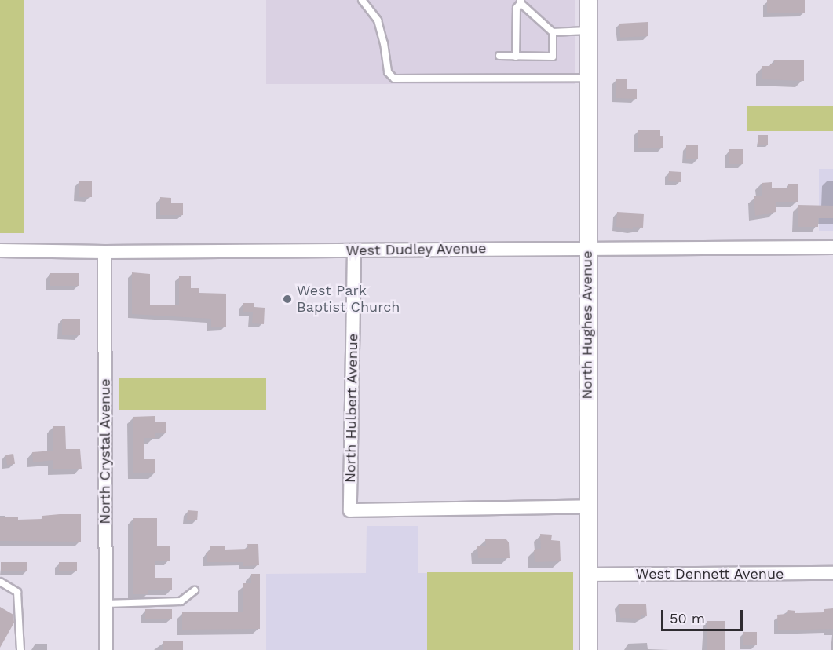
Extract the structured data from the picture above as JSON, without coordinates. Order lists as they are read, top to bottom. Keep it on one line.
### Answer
{"streets":{"street":["West Dudley Avenue","North Hughes Avenue","North Hulbert Avenue","North Crystal Avenue","West Dennett Avenue"]},"crossings":[["West Dudley Avenue","North Hughes Avenue"],["West Dudley Avenue","North Hulbert Avenue"],["West Dudley Avenue","North Crystal Avenue"],["North Hughes Avenue","North Hulbert Avenue"],["North Hughes Avenue","West Dennett Avenue"]],"places":["West Park Baptist Church"],"scale_bar":"50 m"}
